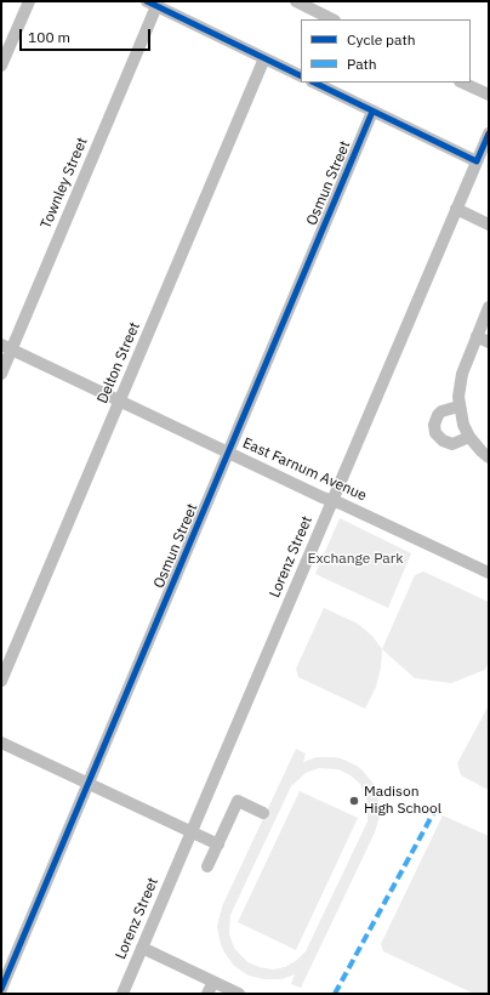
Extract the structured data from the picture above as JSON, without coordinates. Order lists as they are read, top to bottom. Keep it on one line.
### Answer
{"streets":{"street":["Townley Street","Osmun Street","Delton Street","East Farnum Avenue","Lorenz Street"]},"crossings":[["Townley Street","East Farnum Avenue"],["Osmun Street","East Farnum Avenue"],["Delton Street","East Farnum Avenue"],["East Farnum Avenue","Lorenz Street"]],"parks":["Exchange Park"],"places":["Madison High School"],"legend":["Cycle path","Path"],"scale_bar":"100 m"}
